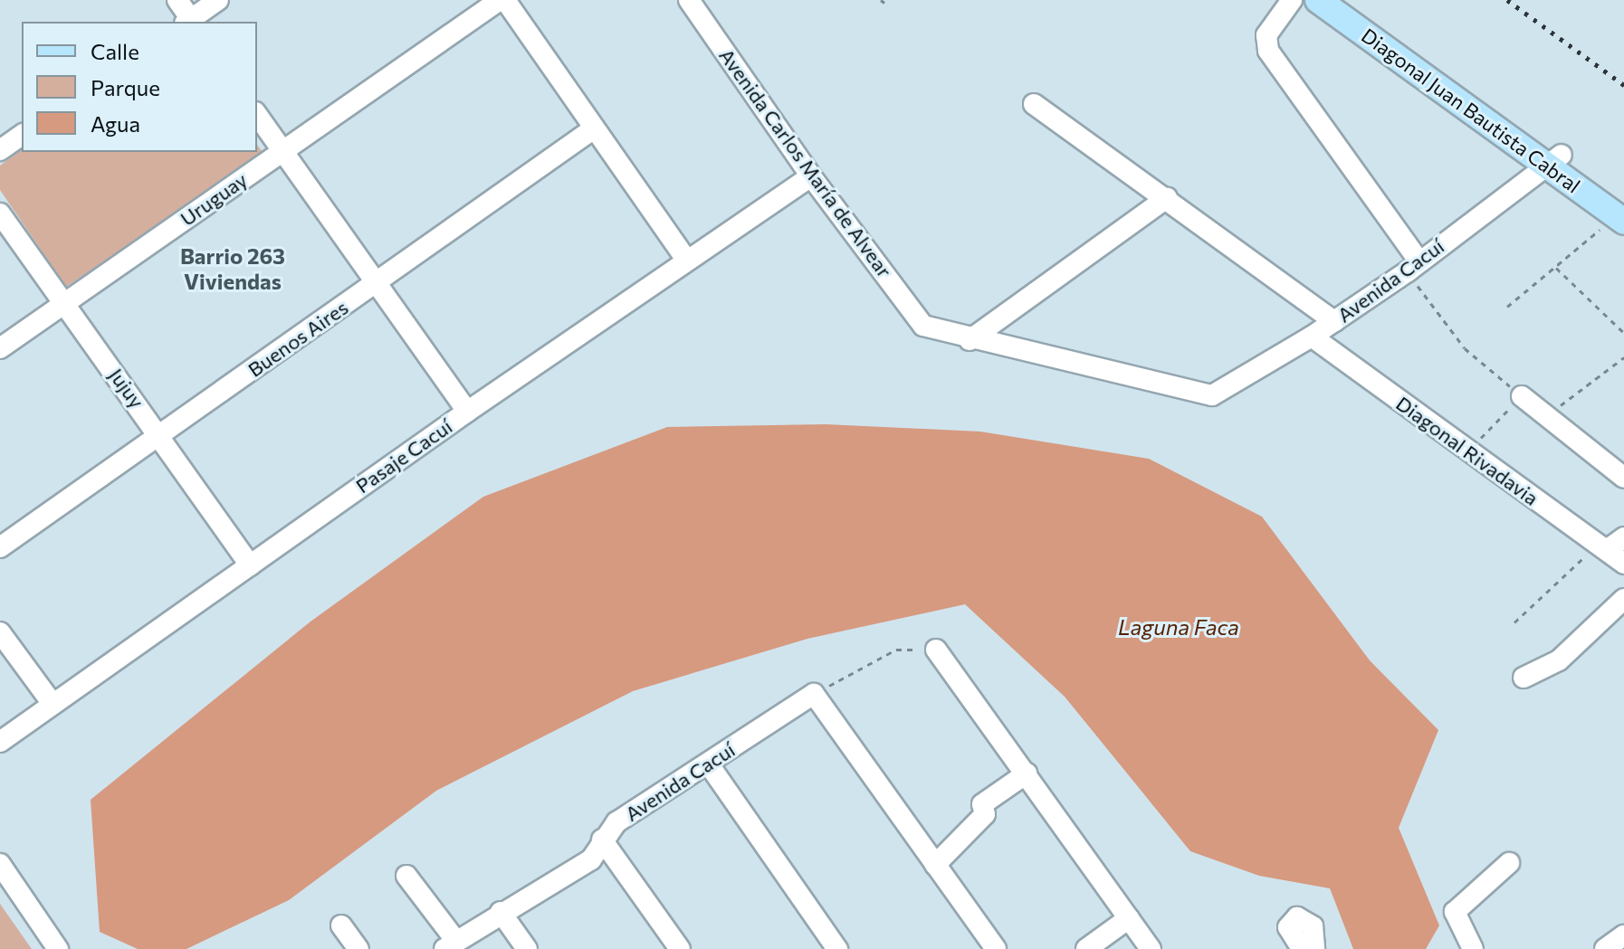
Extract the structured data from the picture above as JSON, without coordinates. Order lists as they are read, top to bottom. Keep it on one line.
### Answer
{"streets":{"main road":["Diagonal Juan Bautista Cabral"],"street":["Avenida Carlos María de Alvear","Uruguay","Avenida Cacuí","Buenos Aires","Jujuy","Diagonal Rivadavia","Pasaje Cacuí"]},"crossings":[["Diagonal Juan Bautista Cabral","Avenida Cacuí"],["Avenida Carlos María de Alvear","Avenida Cacuí"],["Avenida Carlos María de Alvear","Pasaje Cacuí"],["Uruguay","Jujuy"],["Avenida Cacuí","Diagonal Rivadavia"],["Buenos Aires","Jujuy"],["Jujuy","Pasaje Cacuí"]],"districts":["Barrio 263 Viviendas"],"water":["Laguna Faca"],"legend":["Calle","Parque","Agua"]}
